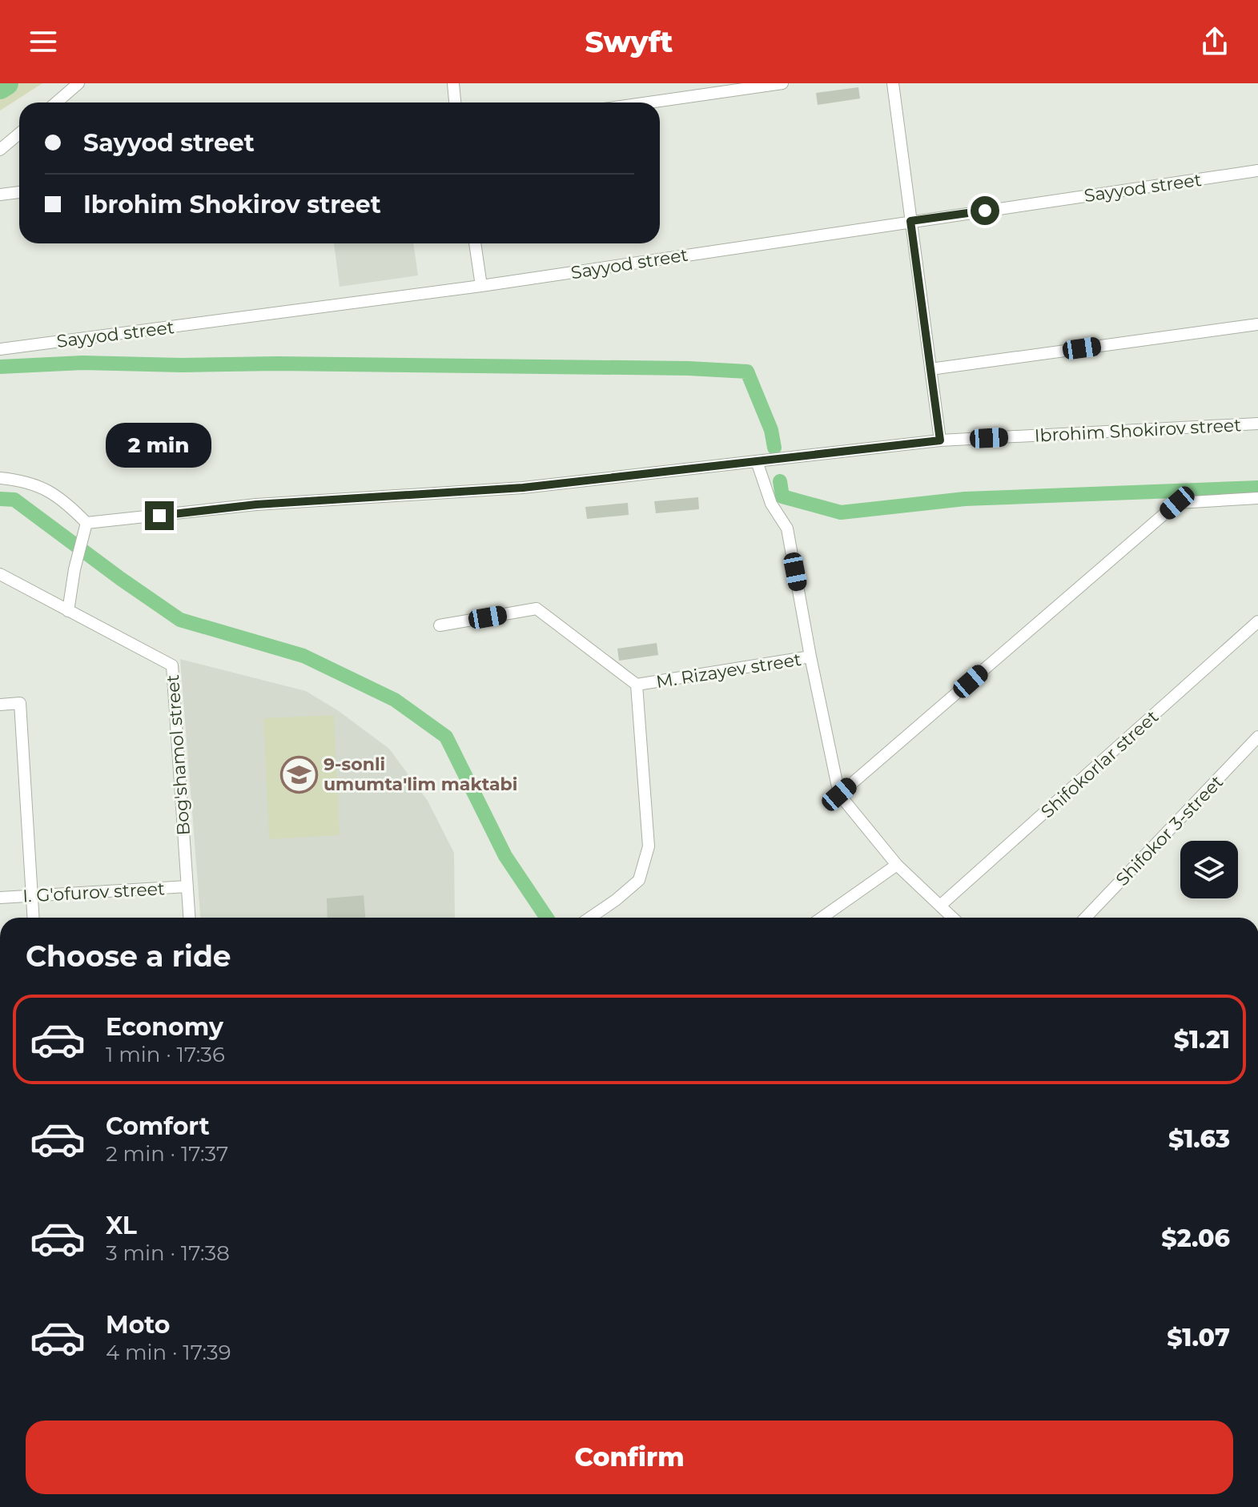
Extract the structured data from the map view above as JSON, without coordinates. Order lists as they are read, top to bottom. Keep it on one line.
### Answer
{"streets":{"street":["Sayyod street","Ibrohim Shokirov street","M. Rizayev street","Bog'shamol street","Shifokorlar street","Shifokor 3-street","I. G'ofurov street"]},"crossings":[["M. Rizayev street","Shifokorlar street"],["Bog'shamol street","I. G'ofurov street"]],"places":{"school or university":["9-sonli umumta'lim maktabi"]},"page":{"header":"Swyft","banner":["Sayyod street","Ibrohim Shokirov street"],"bubble":"2 min","heading":"Choose a ride","list":[{"name":"Economy","note":"1 min · 17:36","value":"$1.21"},{"name":"Comfort","note":"2 min · 17:37","value":"$1.63"},{"name":"XL","note":"3 min · 17:38","value":"$2.06"},{"name":"Moto","note":"4 min · 17:39","value":"$1.07"}],"buttons":"Confirm"}}
